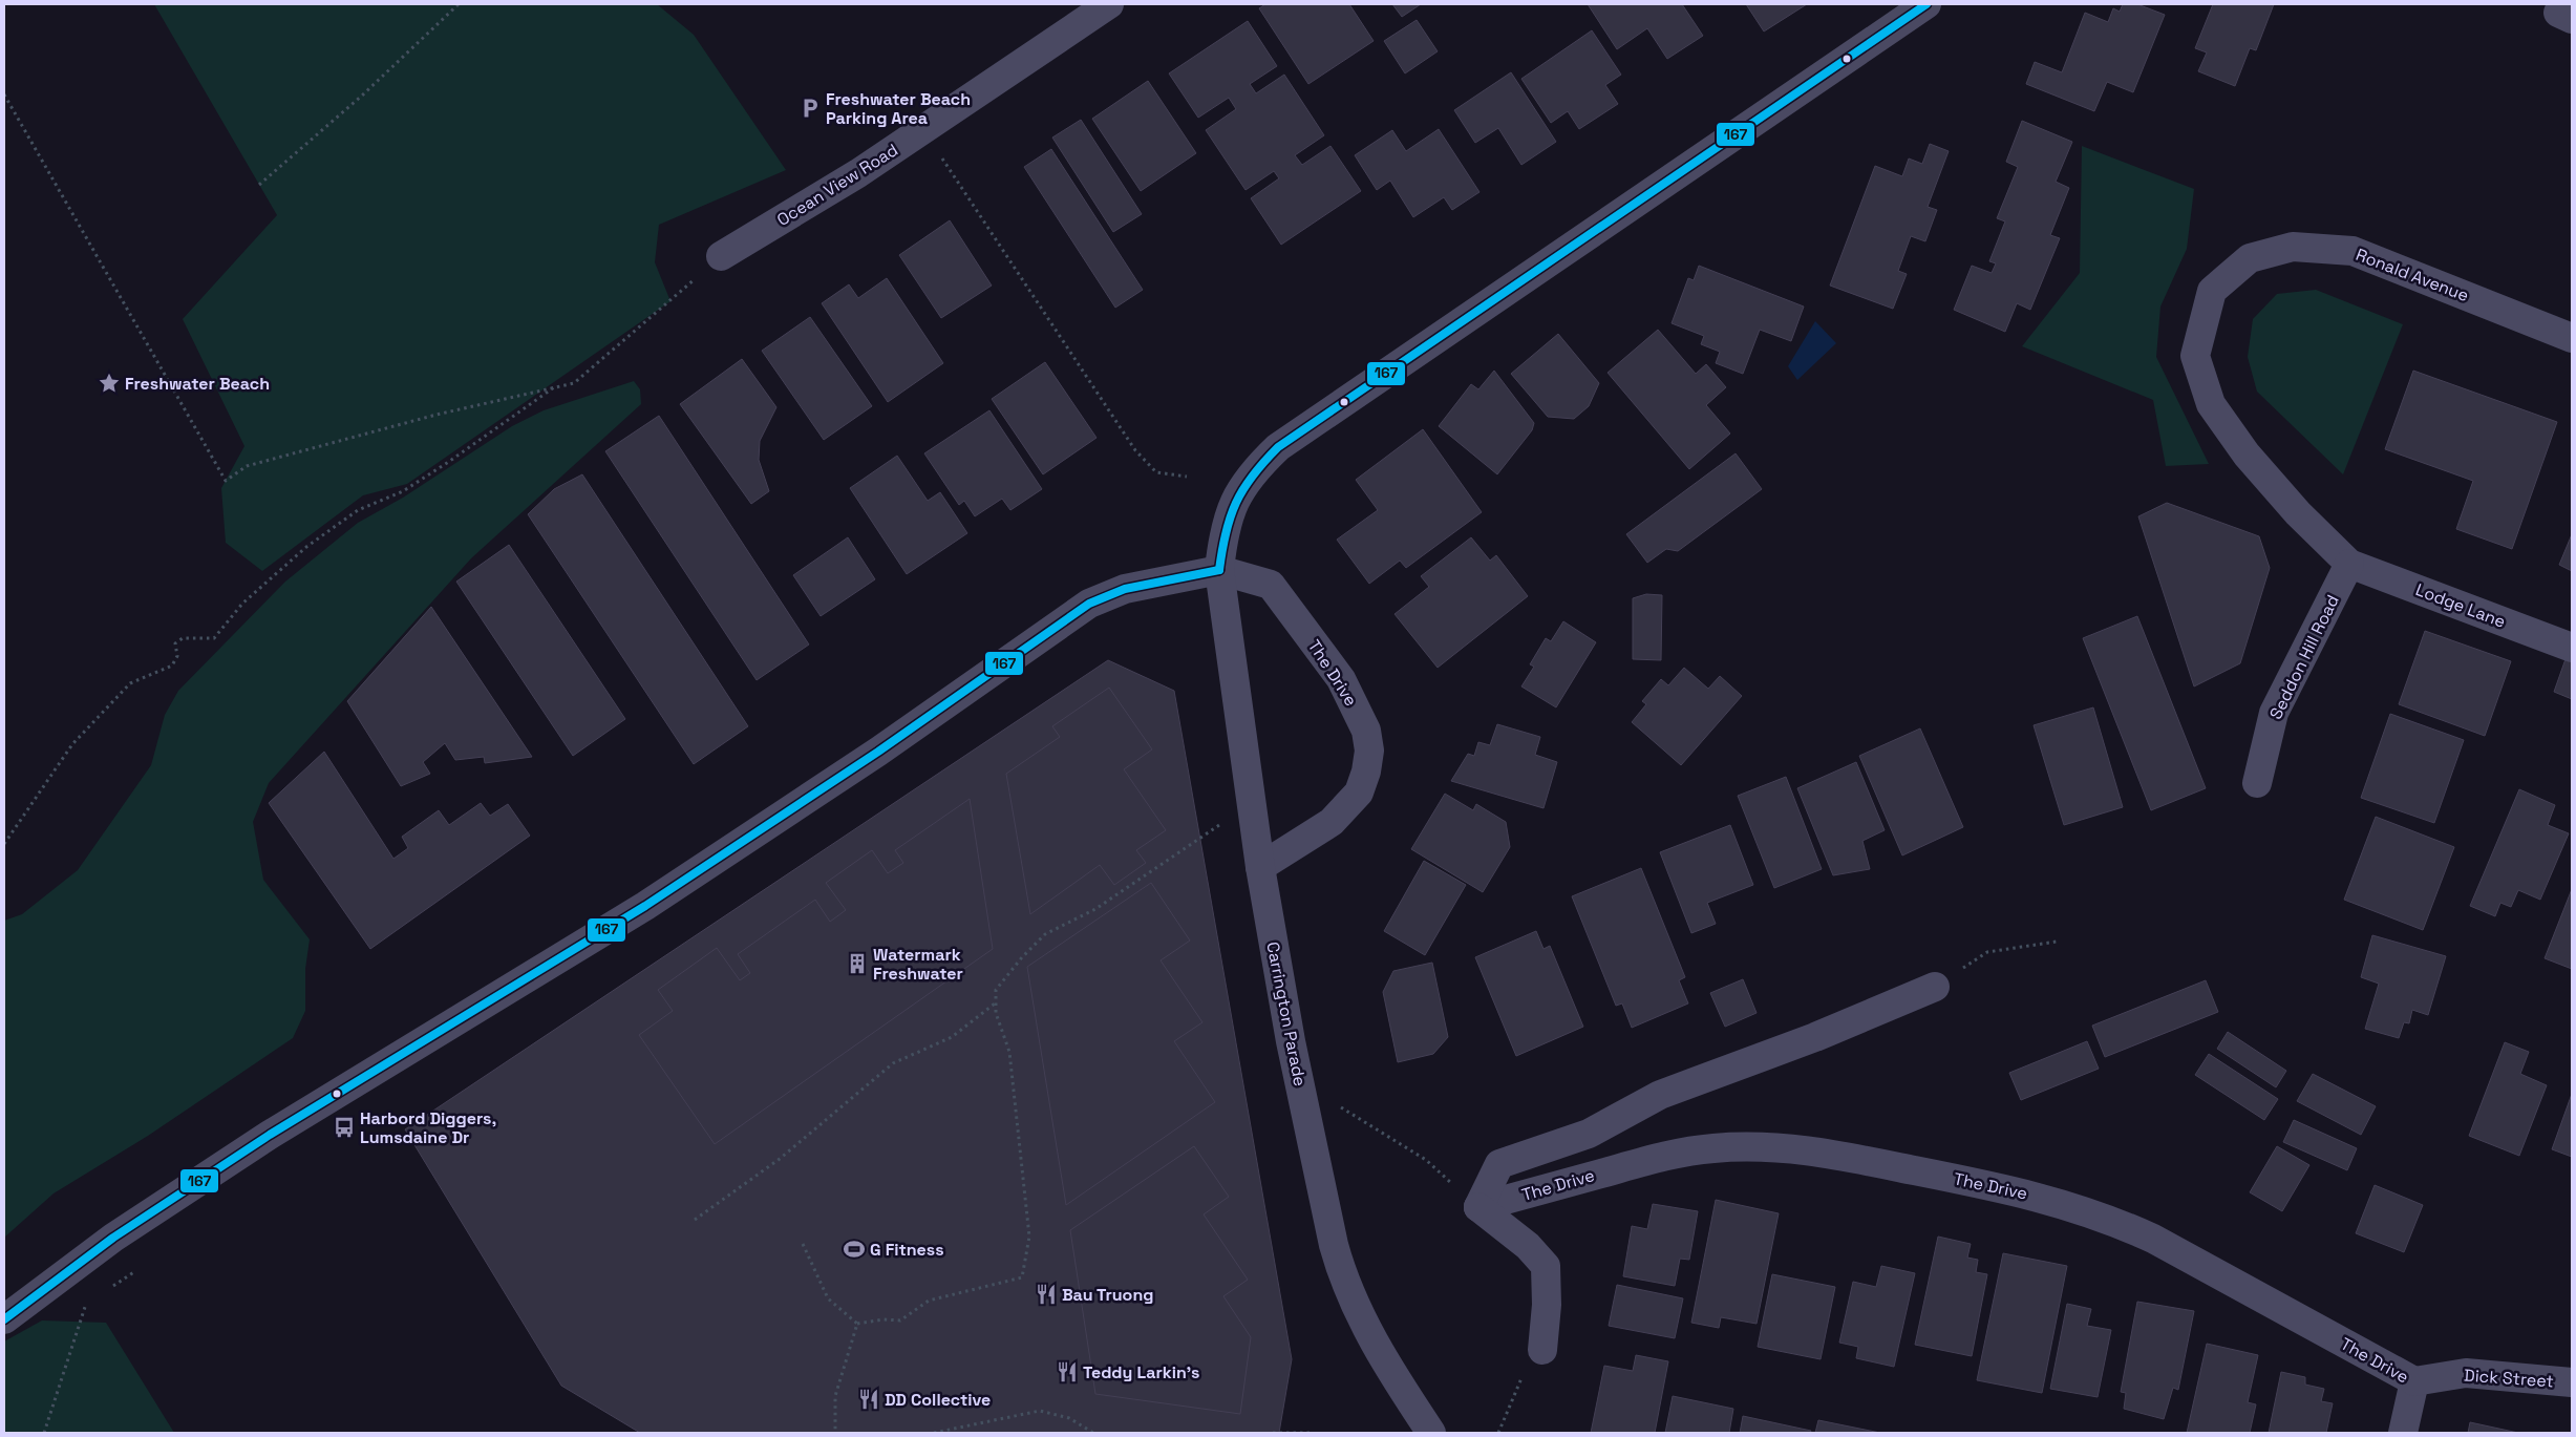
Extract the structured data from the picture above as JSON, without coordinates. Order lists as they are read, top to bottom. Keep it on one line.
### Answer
{"streets":{"street":["Ocean View Road","Ronald Avenue","Lodge Lane","Seddon Hill Road","The Drive","Carrington Parade","Dick Street"]},"crossings":[["Ronald Avenue","Lodge Lane"],["Ronald Avenue","Seddon Hill Road"],["Lodge Lane","Seddon Hill Road"],["The Drive","Carrington Parade"],["The Drive","Dick Street"]],"places":{"parking":["Freshwater Beach Parking Area"],"place":["Freshwater Beach"],"building":["Watermark Freshwater"],"bus stop":["Harbord Diggers, Lumsdaine Dr"],"sports":["G Fitness"],"restaurant":["Bau Truong","Teddy Larkin's","DD Collective"]},"lines":["transit line 167"]}
